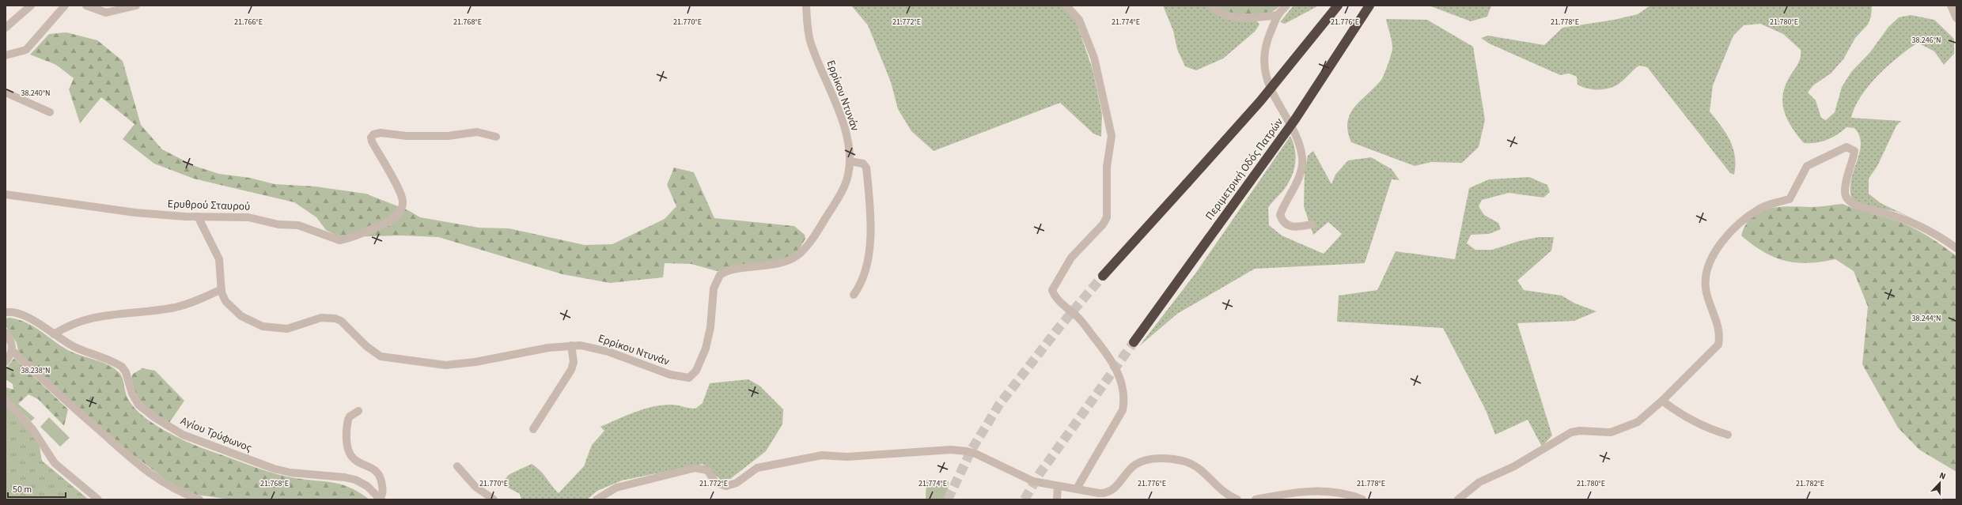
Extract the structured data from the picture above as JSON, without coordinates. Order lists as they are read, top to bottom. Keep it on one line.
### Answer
{"streets":{"highway":["Περιμετρική Οδός Πατρών"],"street":["Ερρίκου Ντυνάν","Ερυθρού Σταυρού","Αγίου Τρύφωνος"]},"crossings":[["Ερρίκου Ντυνάν","Ερυθρού Σταυρού"]],"scale_bar":"50 m","north":"top","coordinates":["21.766°E","21.768°E","21.770°E","21.772°E","21.774°E","21.776°E","21.778°E","21.780°E","38.246°N","38.240°N","38.244°N","38.238°N","21.782°E"]}
